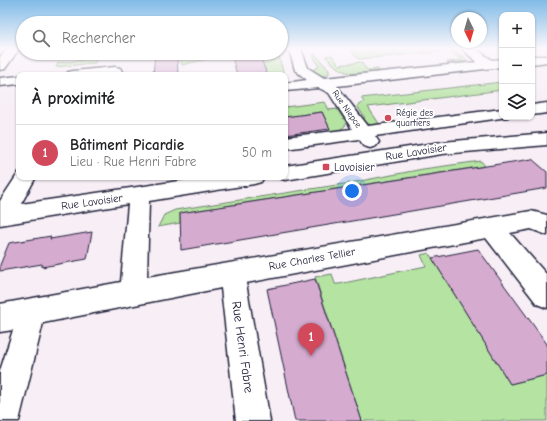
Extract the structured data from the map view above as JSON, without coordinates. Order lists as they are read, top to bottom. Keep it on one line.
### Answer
{"streets":{"street":["Rue Niepce","Rue Lavoisier","Rue Charles Tellier","Rue Henri Fabre"]},"crossings":[["Rue Niepce","Rue Lavoisier"],["Rue Charles Tellier","Rue Henri Fabre"]],"places":{"other":["Régie des quartiers"],"transit":["Lavoisier"]},"north":"bottom","page":{"map_buttons":["+","−"],"search":"Rechercher","heading":"À proximité","list":[{"mark":"1","name":"Bâtiment Picardie","note":"Lieu · Rue Henri Fabre","value":"50 m"}],"pins":"1"}}
